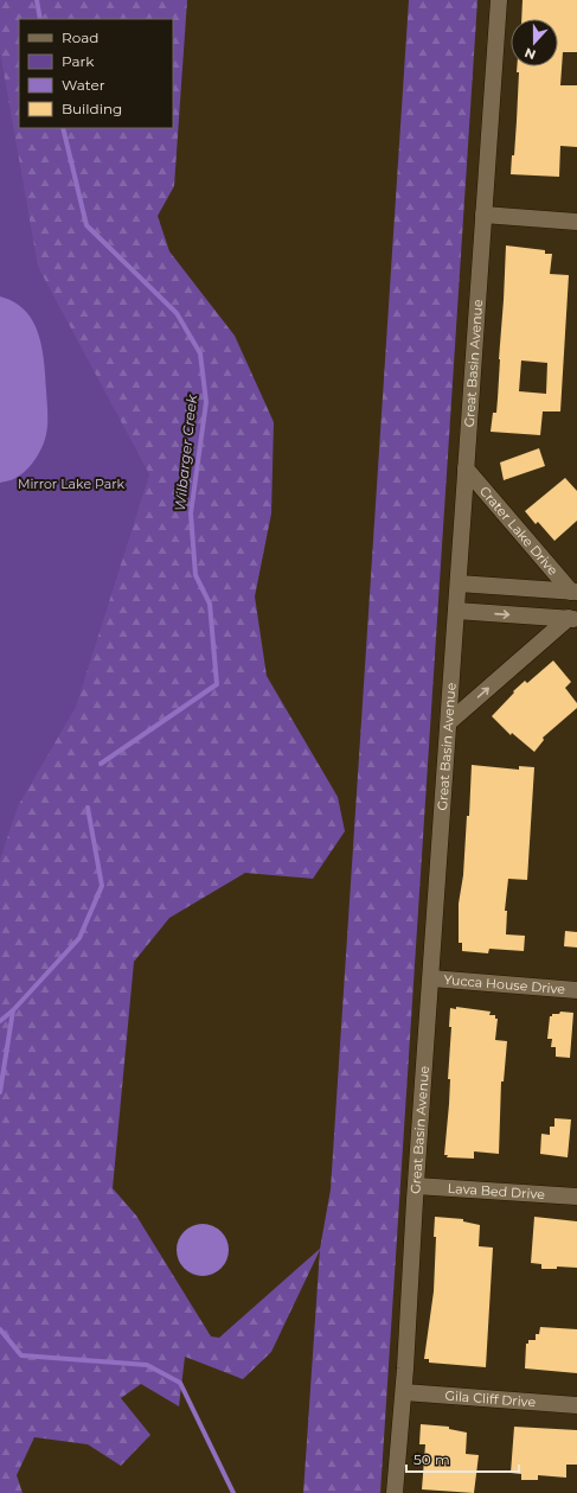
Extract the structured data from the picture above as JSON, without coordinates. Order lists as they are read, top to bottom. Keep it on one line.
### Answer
{"streets":{"street":["Great Basin Avenue","Crater Lake Drive","Yucca House Drive","Lava Bed Drive","Gila Cliff Drive"]},"crossings":[["Great Basin Avenue","Crater Lake Drive"],["Great Basin Avenue","Yucca House Drive"],["Great Basin Avenue","Lava Bed Drive"],["Great Basin Avenue","Gila Cliff Drive"]],"water":["Wilbarger Creek"],"parks":["Mirror Lake Park"],"legend":["Road","Park","Water","Building"],"scale_bar":"50 m","north":"bottom"}
